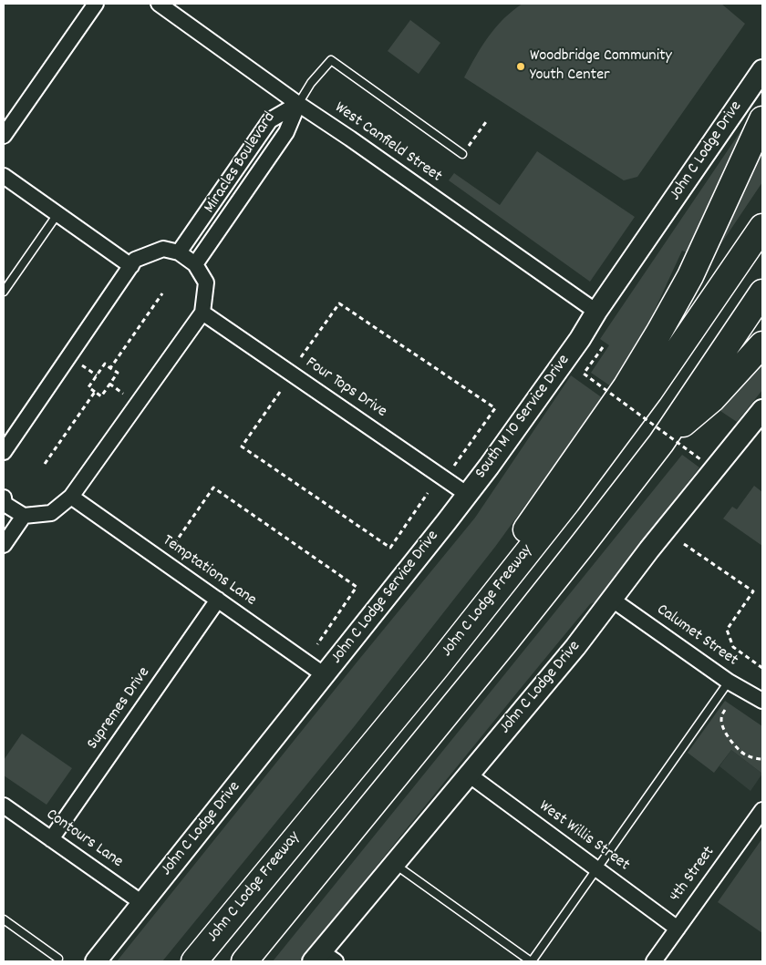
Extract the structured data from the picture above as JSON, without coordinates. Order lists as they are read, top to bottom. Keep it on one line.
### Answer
{"streets":{"highway":["John C Lodge Freeway"],"main road":["John C Lodge Drive","South M 10 Service Drive","John C Lodge Service Drive"],"street":["West Canfield Street","Miracles Boulevard","Four Tops Drive","Temptations Lane","Calumet Street","Supremes Drive","West Willis Street","Contours Lane","4th Street"]},"crossings":[["West Canfield Street","John C Lodge Drive"],["West Canfield Street","Miracles Boulevard"],["West Canfield Street","South M 10 Service Drive"],["John C Lodge Drive","South M 10 Service Drive"],["John C Lodge Drive","Temptations Lane"],["John C Lodge Drive","John C Lodge Service Drive"],["John C Lodge Drive","Calumet Street"],["John C Lodge Drive","West Willis Street"],["John C Lodge Drive","Contours Lane"],["Four Tops Drive","South M 10 Service Drive"],["South M 10 Service Drive","John C Lodge Service Drive"],["Temptations Lane","John C Lodge Service Drive"],["Temptations Lane","Supremes Drive"],["Supremes Drive","Contours Lane"],["West Willis Street","4th Street"]],"places":["Woodbridge Community Youth Center"]}
